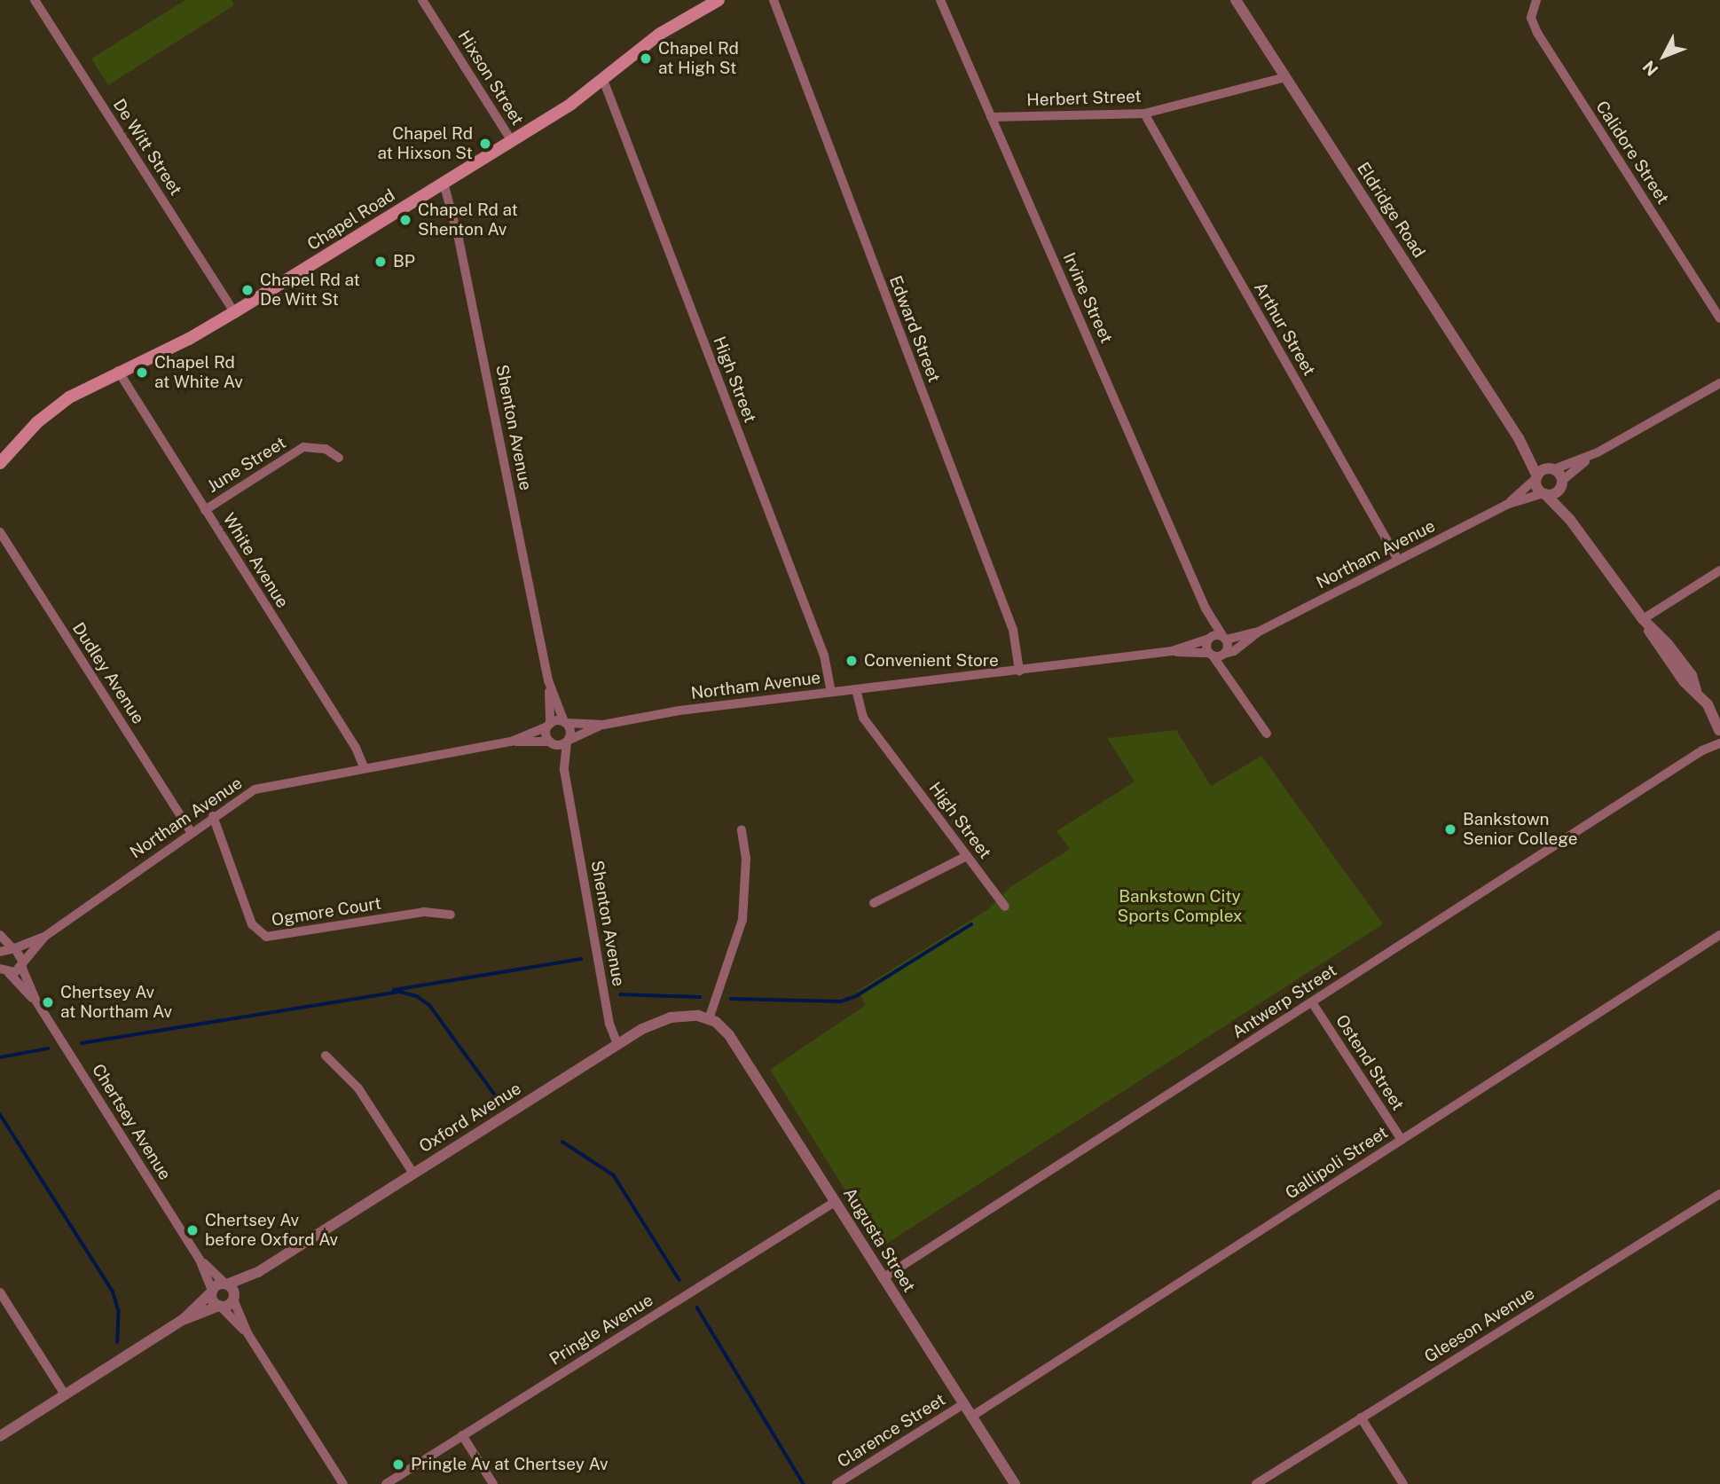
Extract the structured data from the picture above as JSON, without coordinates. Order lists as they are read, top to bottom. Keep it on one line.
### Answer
{"streets":{"main road":["Chapel Road"],"street":["Hixson Street","Herbert Street","De Witt Street","Calidore Street","Eldridge Road","Irvine Street","Edward Street","Arthur Street","High Street","Shenton Avenue","June Street","Northam Avenue","White Avenue","Dudley Avenue","Ogmore Court","Antwerp Street","Ostend Street","Oxford Avenue","Chertsey Avenue","Gallipoli Street","Augusta Street","Gleeson Avenue","Pringle Avenue","Clarence Street"]},"crossings":[["Hixson Street","Chapel Road"],["Herbert Street","Eldridge Road"],["Herbert Street","Irvine Street"],["Herbert Street","Arthur Street"],["De Witt Street","Chapel Road"],["Eldridge Road","Northam Avenue"],["Chapel Road","High Street"],["Chapel Road","Shenton Avenue"],["Chapel Road","White Avenue"],["Irvine Street","Northam Avenue"],["Edward Street","Northam Avenue"],["Arthur Street","Northam Avenue"],["High Street","Northam Avenue"],["Shenton Avenue","Northam Avenue"],["Shenton Avenue","Oxford Avenue"],["June Street","White Avenue"],["Northam Avenue","White Avenue"],["Northam Avenue","Dudley Avenue"],["Northam Avenue","Ogmore Court"],["Northam Avenue","Chertsey Avenue"],["Antwerp Street","Ostend Street"],["Antwerp Street","Augusta Street"],["Ostend Street","Gallipoli Street"],["Oxford Avenue","Chertsey Avenue"],["Oxford Avenue","Augusta Street"],["Gallipoli Street","Augusta Street"],["Augusta Street","Pringle Avenue"],["Augusta Street","Clarence Street"]],"parks":["Bankstown City Sports Complex"],"places":["Chapel Rd at High St","Chapel Rd at Hixson St","Chapel Rd at Shenton Av","BP","Chapel Rd at De Witt St","Chapel Rd at White Av","Convenient Store","Bankstown Senior College","Chertsey Av at Northam Av","Chertsey Av before Oxford Av","Pringle Av at Chertsey Av"],"north":"bottom left"}
